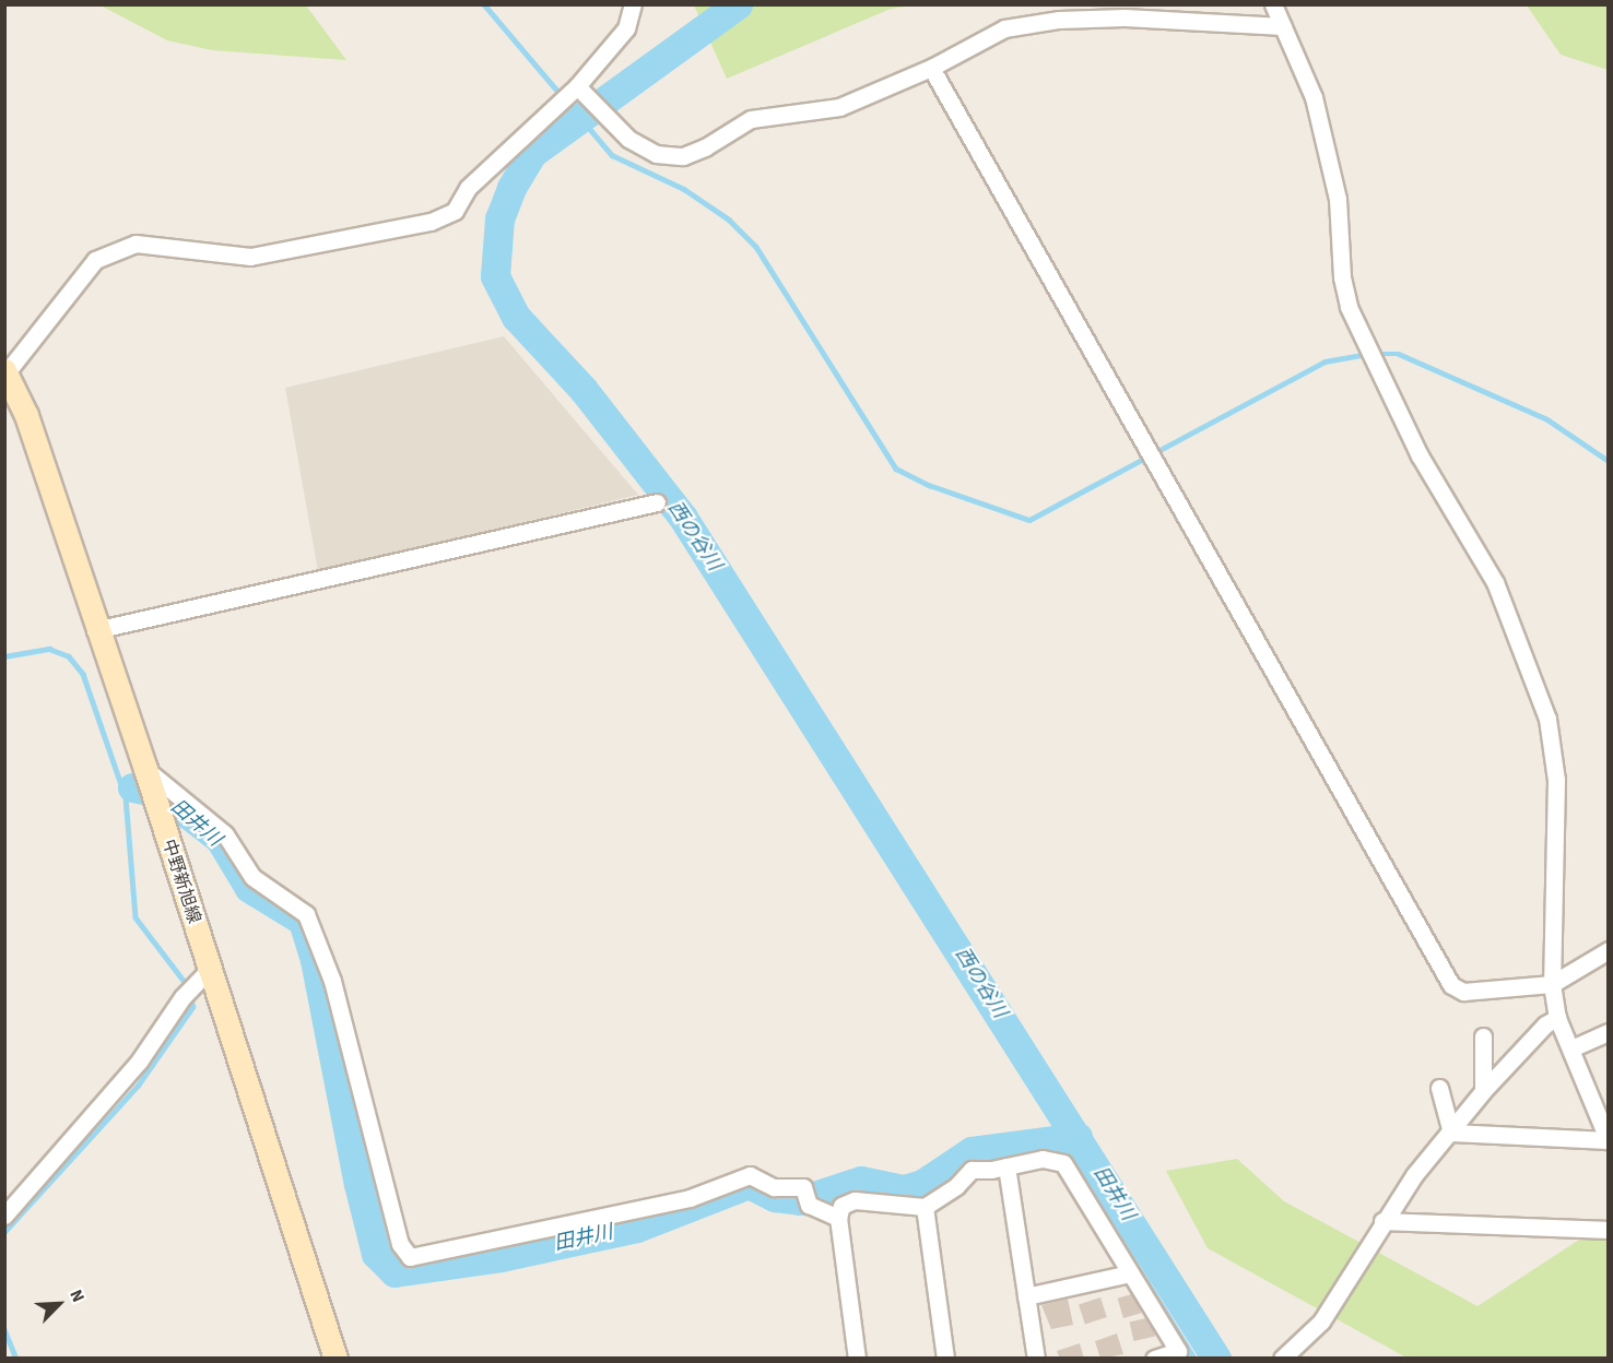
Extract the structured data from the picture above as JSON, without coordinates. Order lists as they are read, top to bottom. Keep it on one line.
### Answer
{"streets":{"main road":["中野新旭線"]},"water":["西の谷川","田井川"],"north":"top right"}
